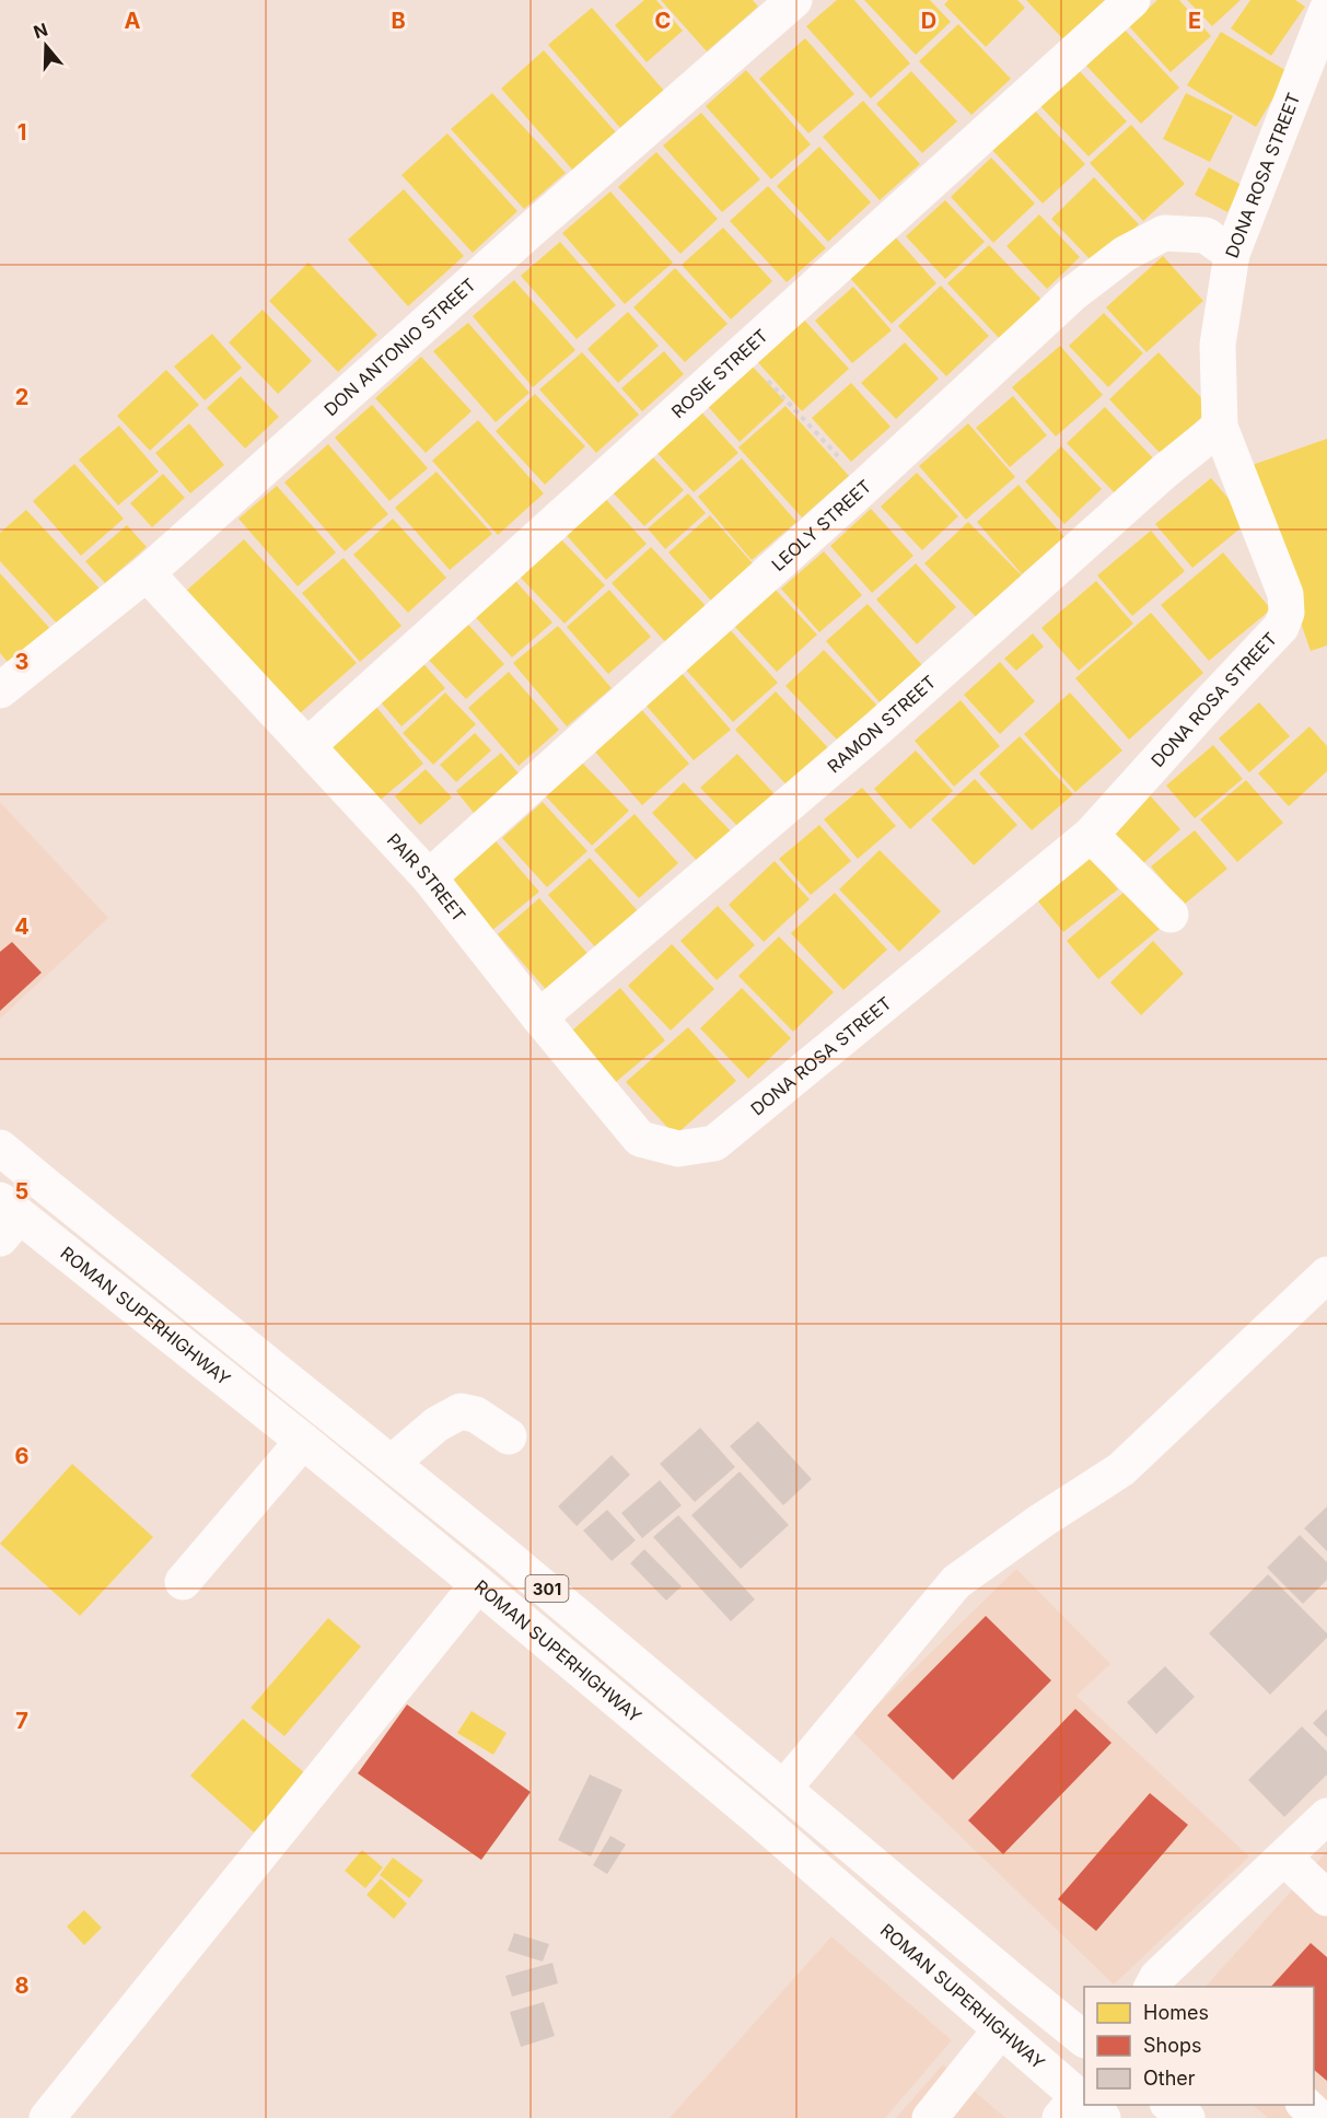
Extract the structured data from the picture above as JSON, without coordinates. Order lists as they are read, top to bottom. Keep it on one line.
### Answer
{"streets":{"street":["DONA ROSA STREET","DON ANTONIO STREET","ROSIE STREET","LEOLY STREET","RAMON STREET","PAIR STREET","ROMAN SUPERHIGHWAY","301"]},"crossings":[["DONA ROSA STREET","LEOLY STREET"],["DONA ROSA STREET","RAMON STREET"],["DONA ROSA STREET","PAIR STREET"],["DON ANTONIO STREET","PAIR STREET"],["ROSIE STREET","PAIR STREET"],["LEOLY STREET","PAIR STREET"],["RAMON STREET","PAIR STREET"]],"legend":["Homes","Shops","Other"],"north":"top","grid":{"columns":["A","B","C","D","E"],"rows":["1","2","3","4","5","6","7","8"]}}
